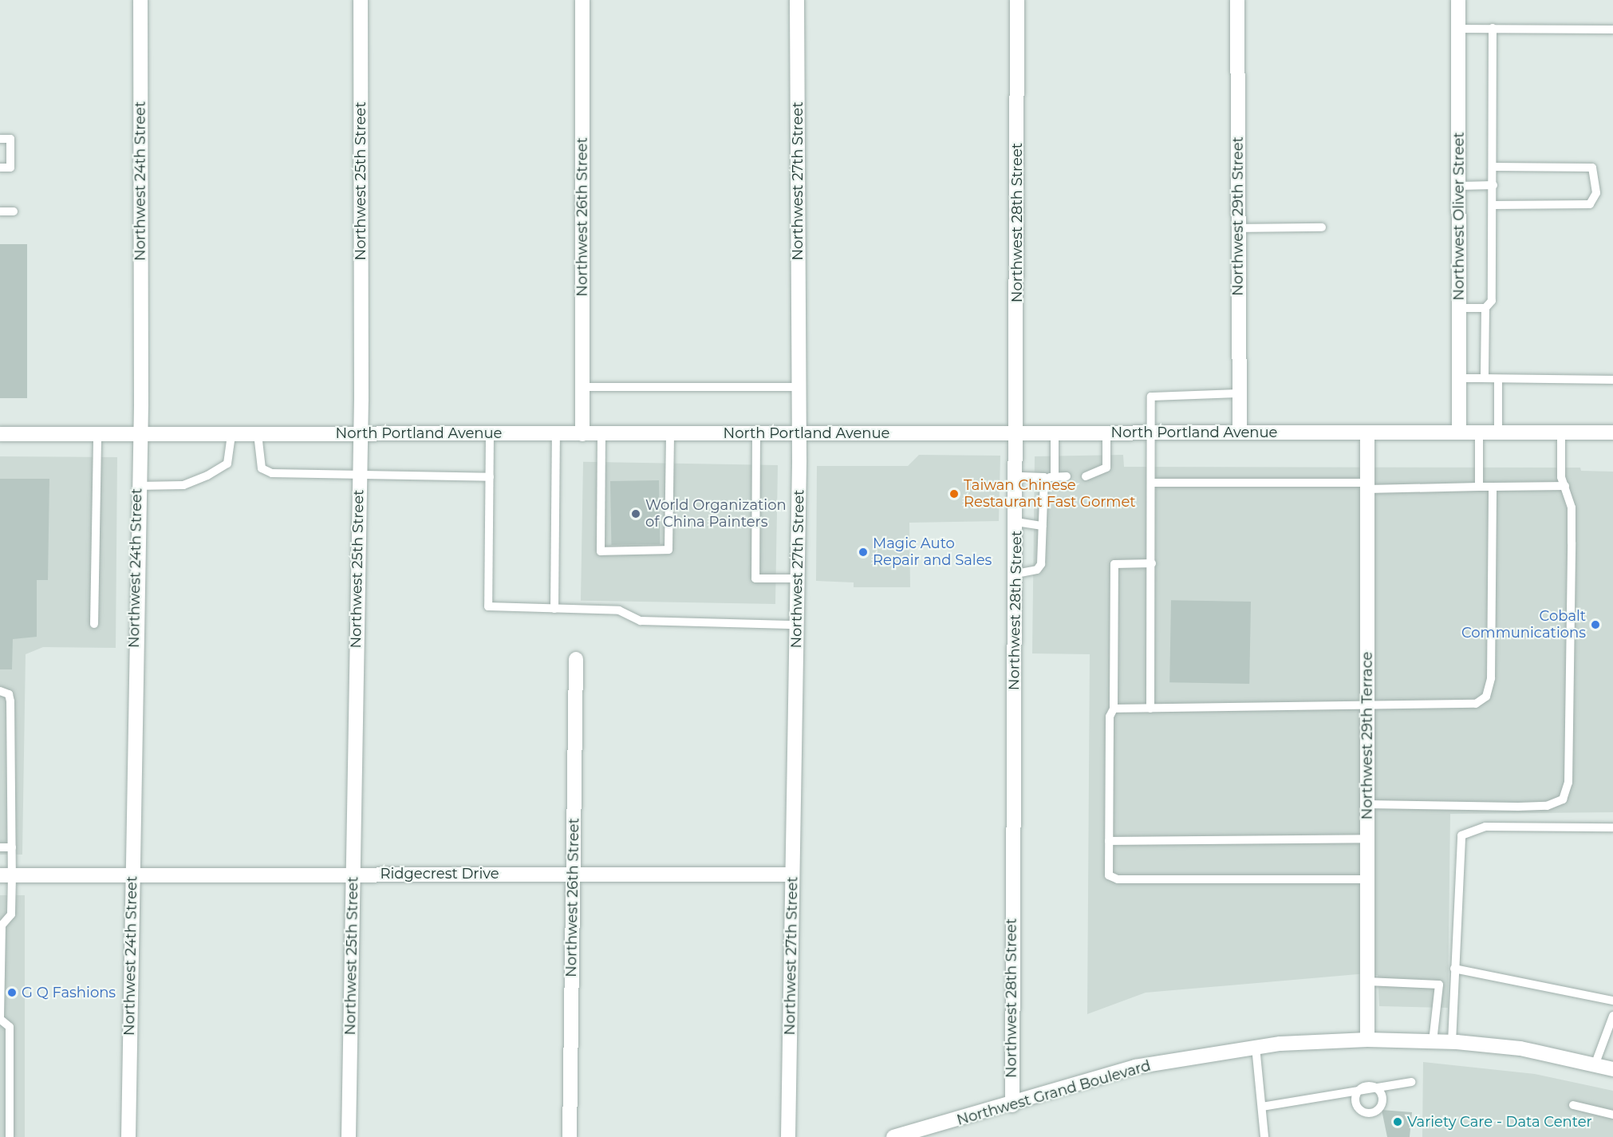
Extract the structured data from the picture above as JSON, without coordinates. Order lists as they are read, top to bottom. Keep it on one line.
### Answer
{"streets":{"street":["Northwest 24th Street","Northwest 25th Street","Northwest 27th Street","Northwest 29th Street","Northwest Oliver Street","Northwest 26th Street","Northwest 28th Street","North Portland Avenue","Northwest 29th Terrace","Ridgecrest Drive","Northwest Grand Boulevard"]},"crossings":[["Northwest 24th Street","North Portland Avenue"],["Northwest 24th Street","Ridgecrest Drive"],["Northwest 25th Street","North Portland Avenue"],["Northwest 25th Street","Ridgecrest Drive"],["Northwest 27th Street","North Portland Avenue"],["Northwest 27th Street","Ridgecrest Drive"],["Northwest 29th Street","North Portland Avenue"],["Northwest Oliver Street","North Portland Avenue"],["Northwest 26th Street","North Portland Avenue"],["Northwest 26th Street","Ridgecrest Drive"],["Northwest 28th Street","North Portland Avenue"],["Northwest 28th Street","Northwest Grand Boulevard"],["North Portland Avenue","Northwest 29th Terrace"],["Northwest 29th Terrace","Northwest Grand Boulevard"]],"places":["Taiwan Chinese Restaurant Fast Gormet","World Organization of China Painters","Magic Auto Repair and Sales","Cobalt Communications","G Q Fashions","Variety Care - Data Center"]}
